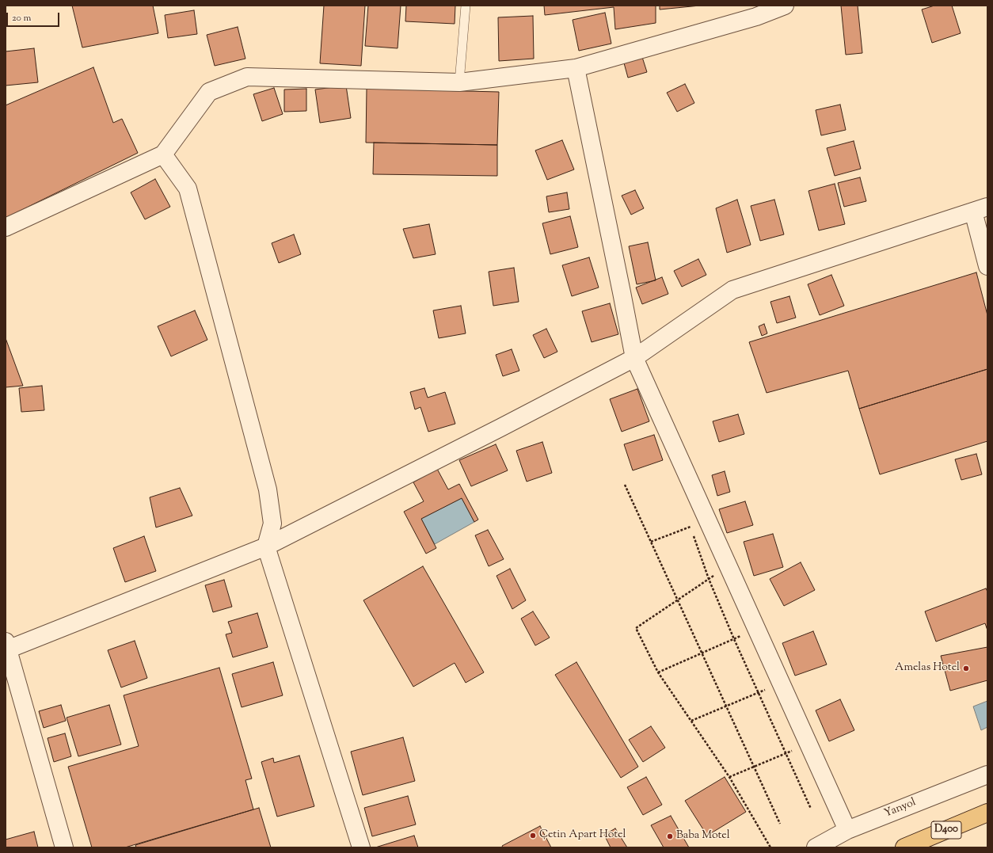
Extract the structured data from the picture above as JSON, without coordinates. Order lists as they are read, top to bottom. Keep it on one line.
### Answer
{"streets":{"highway":["D400"],"street":["Yanyol"]},"places":["Amelas Hotel","Çetin Apart Hotel","Baba Motel"],"scale_bar":"20 m"}
